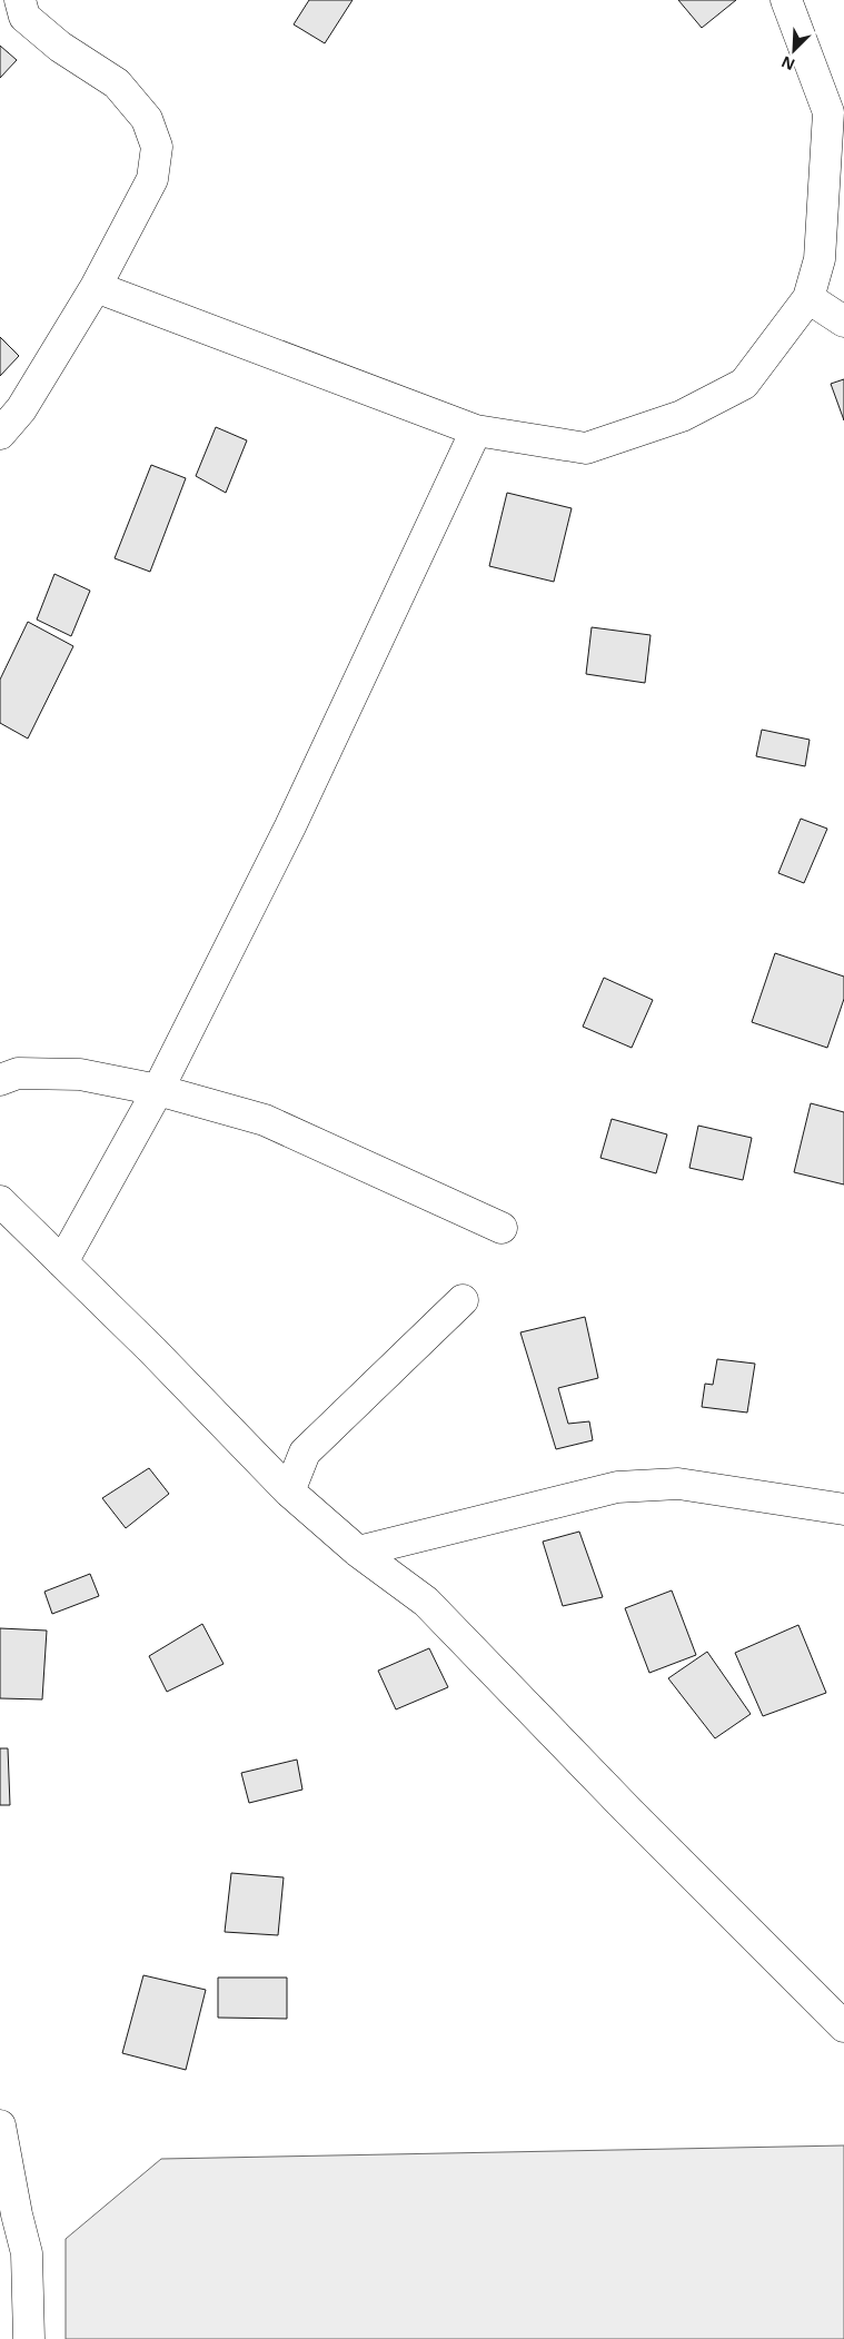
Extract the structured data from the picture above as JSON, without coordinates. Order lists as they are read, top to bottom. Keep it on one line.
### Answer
{"north":"bottom left"}
